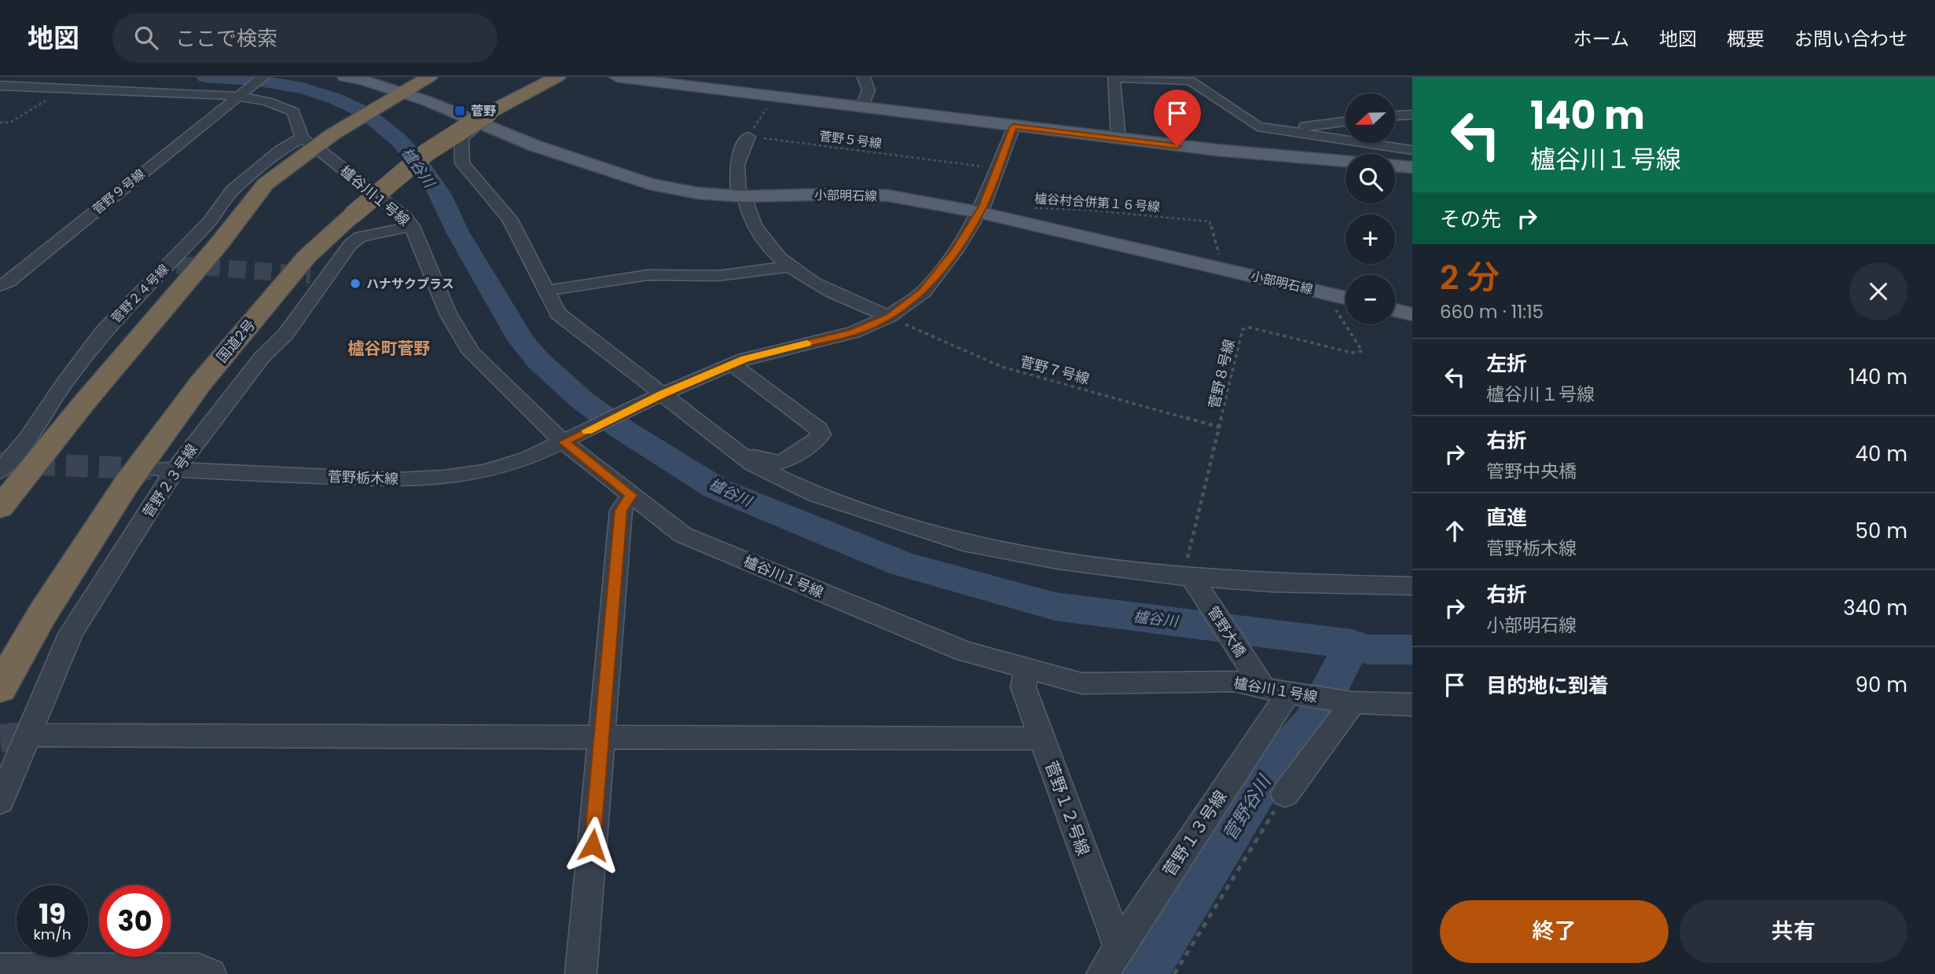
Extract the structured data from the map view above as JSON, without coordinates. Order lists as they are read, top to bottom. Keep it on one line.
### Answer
{"streets":{"highway":["国道2号"],"main road":["小部明石線"],"street":["菅野９号線","櫨谷川１号線","菅野２４号線","菅野栃木線","菅野２３号線","管野大橋","菅野１２号線","菅野１３号線"],"path":["菅野５号線","櫨谷村合併第１６号線","菅野７号線","菅野８号線"]},"crossings":[["櫨谷川１号線","菅野２４号線"],["櫨谷川１号線","菅野栃木線"],["櫨谷川１号線","菅野２３号線"],["櫨谷川１号線","管野大橋"],["櫨谷川１号線","菅野１２号線"],["櫨谷川１号線","菅野１３号線"],["小部明石線","櫨谷村合併第１６号線"],["小部明石線","国道2号"],["小部明石線","菅野８号線"],["菅野７号線","菅野８号線"],["菅野８号線","管野大橋"],["菅野栃木線","菅野２３号線"],["管野大橋","菅野１３号線"],["菅野１２号線","菅野１３号線"]],"districts":["櫨谷町菅野"],"water":["櫨谷川","菅野谷川"],"places":{"transit":["菅野"],"other":["ハナサクプラス"]},"north":"left","page":{"header":"地図","search":"ここで検索","nav":["ホーム","地図","概要","お問い合わせ"],"turn":["140 m","櫨谷川１号線"],"map_buttons":["+","−"],"then":"その先","heading":["2 分","660 m · 11:15"],"list":[{"name":"左折","note":"櫨谷川１号線","value":"140 m"},{"name":"右折","note":"管野中央橋","value":"40 m"},{"name":"直進","note":"菅野栃木線","value":"50 m"},{"name":"右折","note":"小部明石線","value":"340 m"},{"name":"目的地に到着","value":"90 m"}],"speed":"19 km/h","limit":"30","buttons":["終了","共有"]}}
